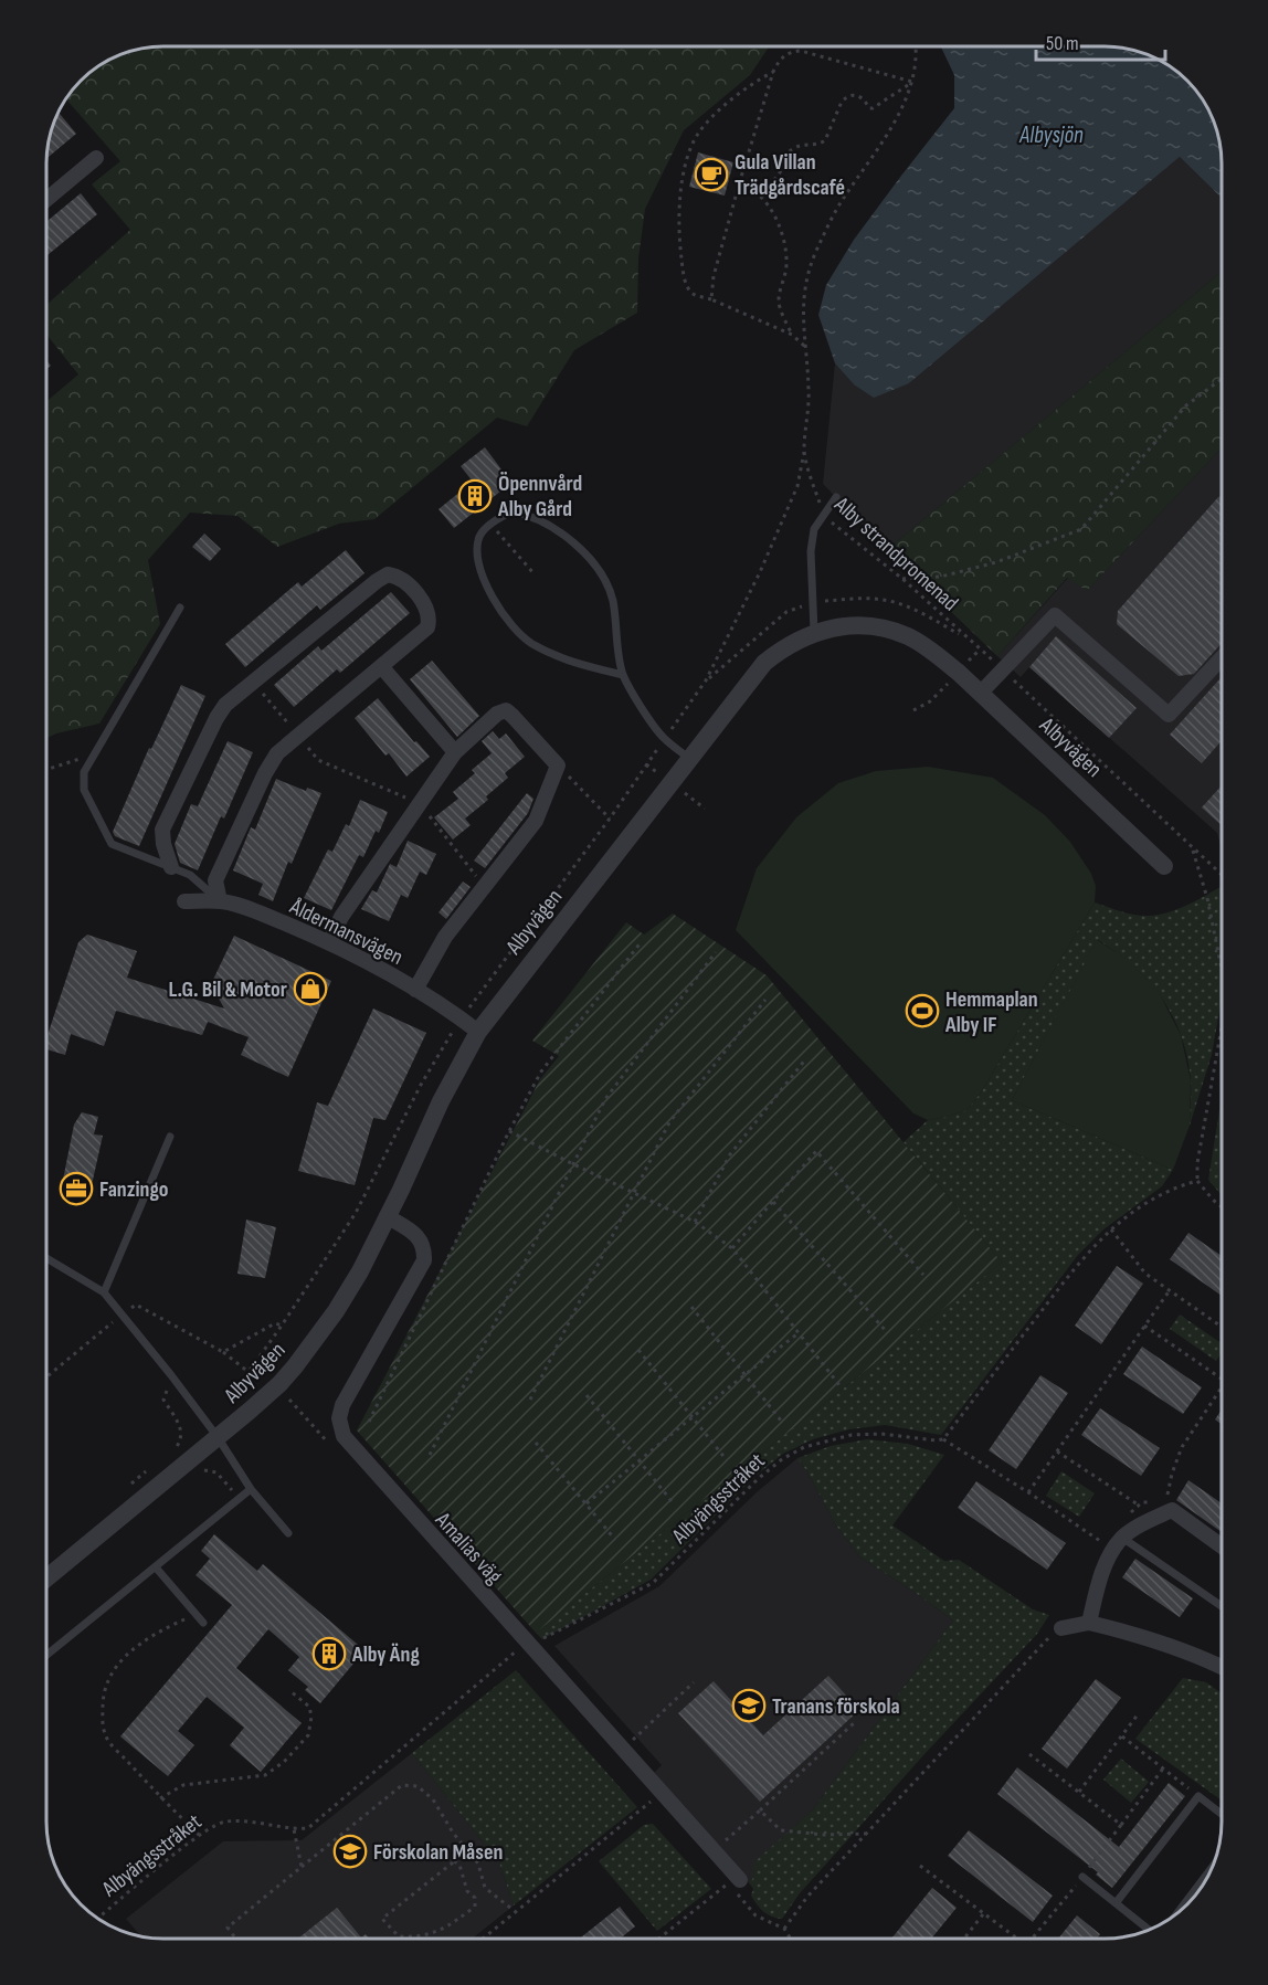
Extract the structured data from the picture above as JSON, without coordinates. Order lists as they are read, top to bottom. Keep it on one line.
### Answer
{"streets":{"street":["Albyvägen","Åldermansvägen","Amalias väg"],"path":["Alby strandpromenad","Albyängsstråket"]},"crossings":[["Albyvägen","Åldermansvägen"],["Albyvägen","Amalias väg"],["Albyängsstråket","Amalias väg"]],"water":["Albysjön"],"places":{"cafe":["Gula Villan Trädgårdscafé"],"building":["Öpennvård Alby Gård","Alby Äng"],"shop":["L.G. Bil & Motor"],"sports":["Hemmaplan Alby IF"],"office":["Fanzingo"],"school or university":["Tranans förskola","Förskolan Måsen"]},"scale_bar":"50 m"}
